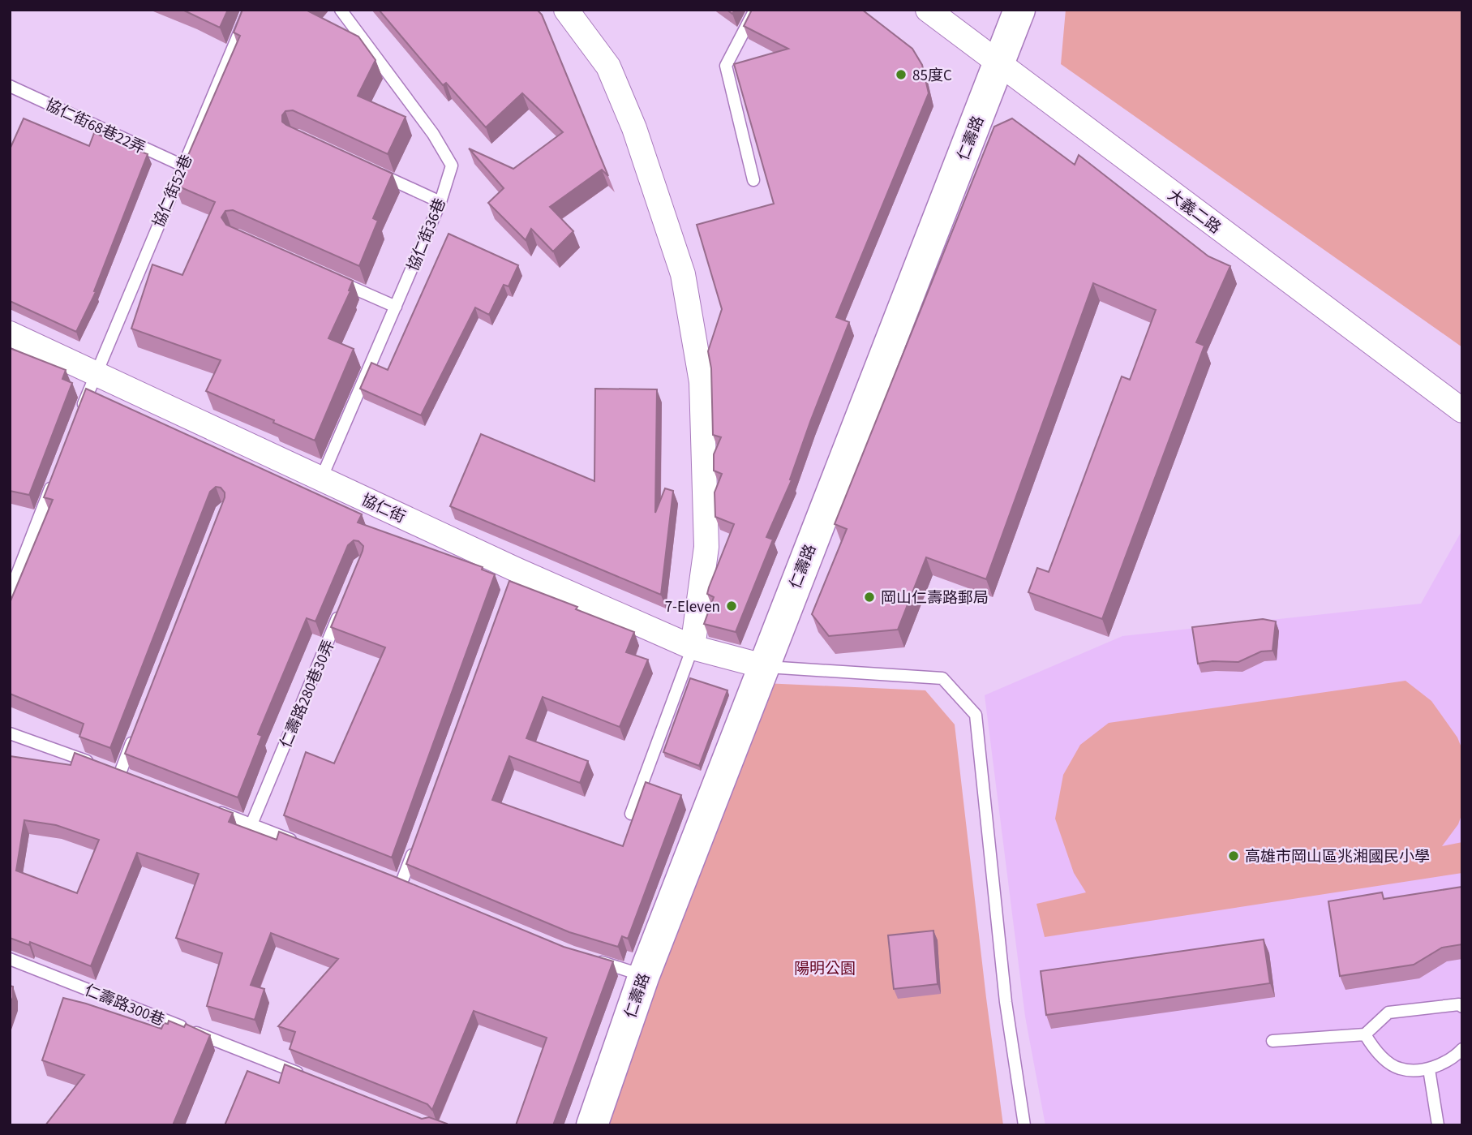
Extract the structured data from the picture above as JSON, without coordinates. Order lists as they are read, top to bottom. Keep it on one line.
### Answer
{"streets":{"main road":["仁壽路"],"street":["大義二路","協仁街"],"lane":["協仁街68巷22弄","協仁街52巷","協仁街36巷","仁壽路280巷30弄","仁壽路300巷"]},"crossings":[["協仁街68巷22弄","協仁街52巷"],["仁壽路","大義二路"],["仁壽路","協仁街"],["協仁街52巷","協仁街"],["協仁街36巷","協仁街"]],"parks":["陽明公園"],"places":["85度C","岡山仁壽路郵局","7-Eleven","高雄市岡山區兆湘國民小學"]}
